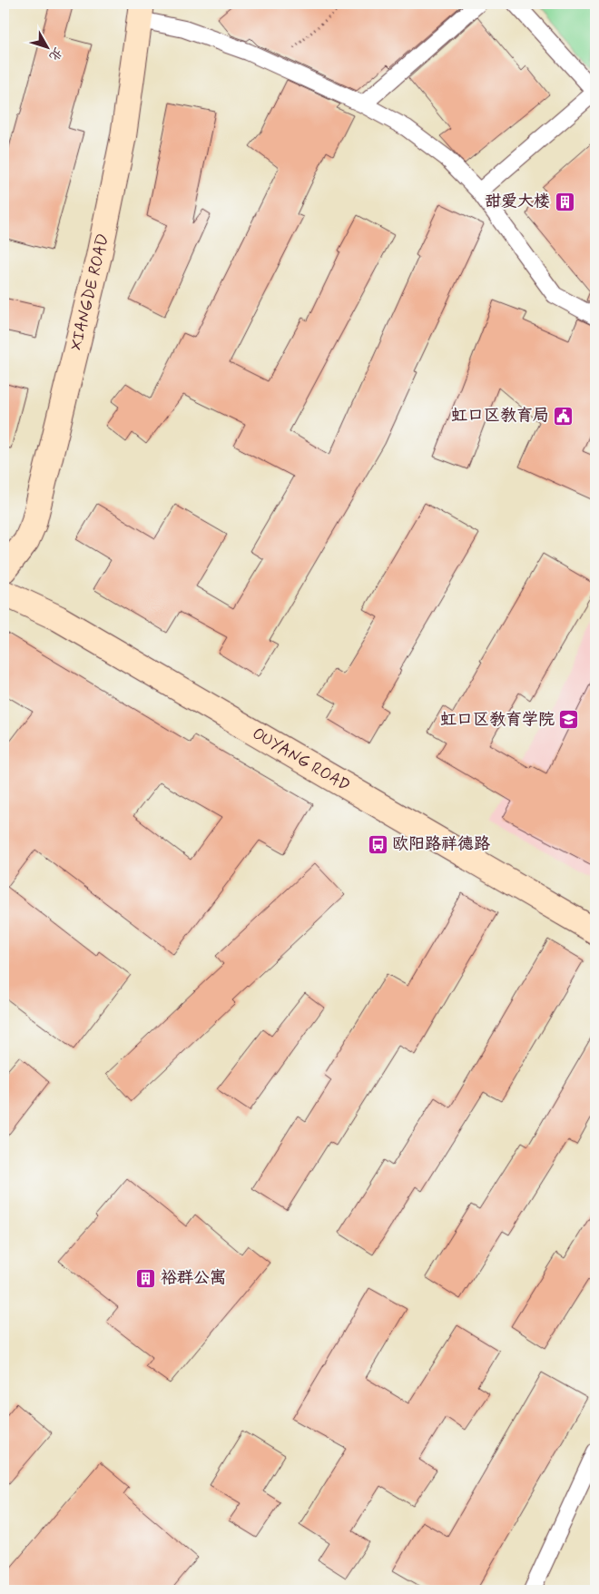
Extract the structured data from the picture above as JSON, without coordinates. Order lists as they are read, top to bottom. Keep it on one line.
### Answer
{"streets":{"street":["XIANGDE ROAD","OUYANG ROAD"]},"places":{"building":["甜爱大楼","裕群公寓"],"public building":["虹口区教育局"],"school or university":["虹口区教育学院"],"bus stop":["欧阳路祥德路"]},"north":"bottom right"}
